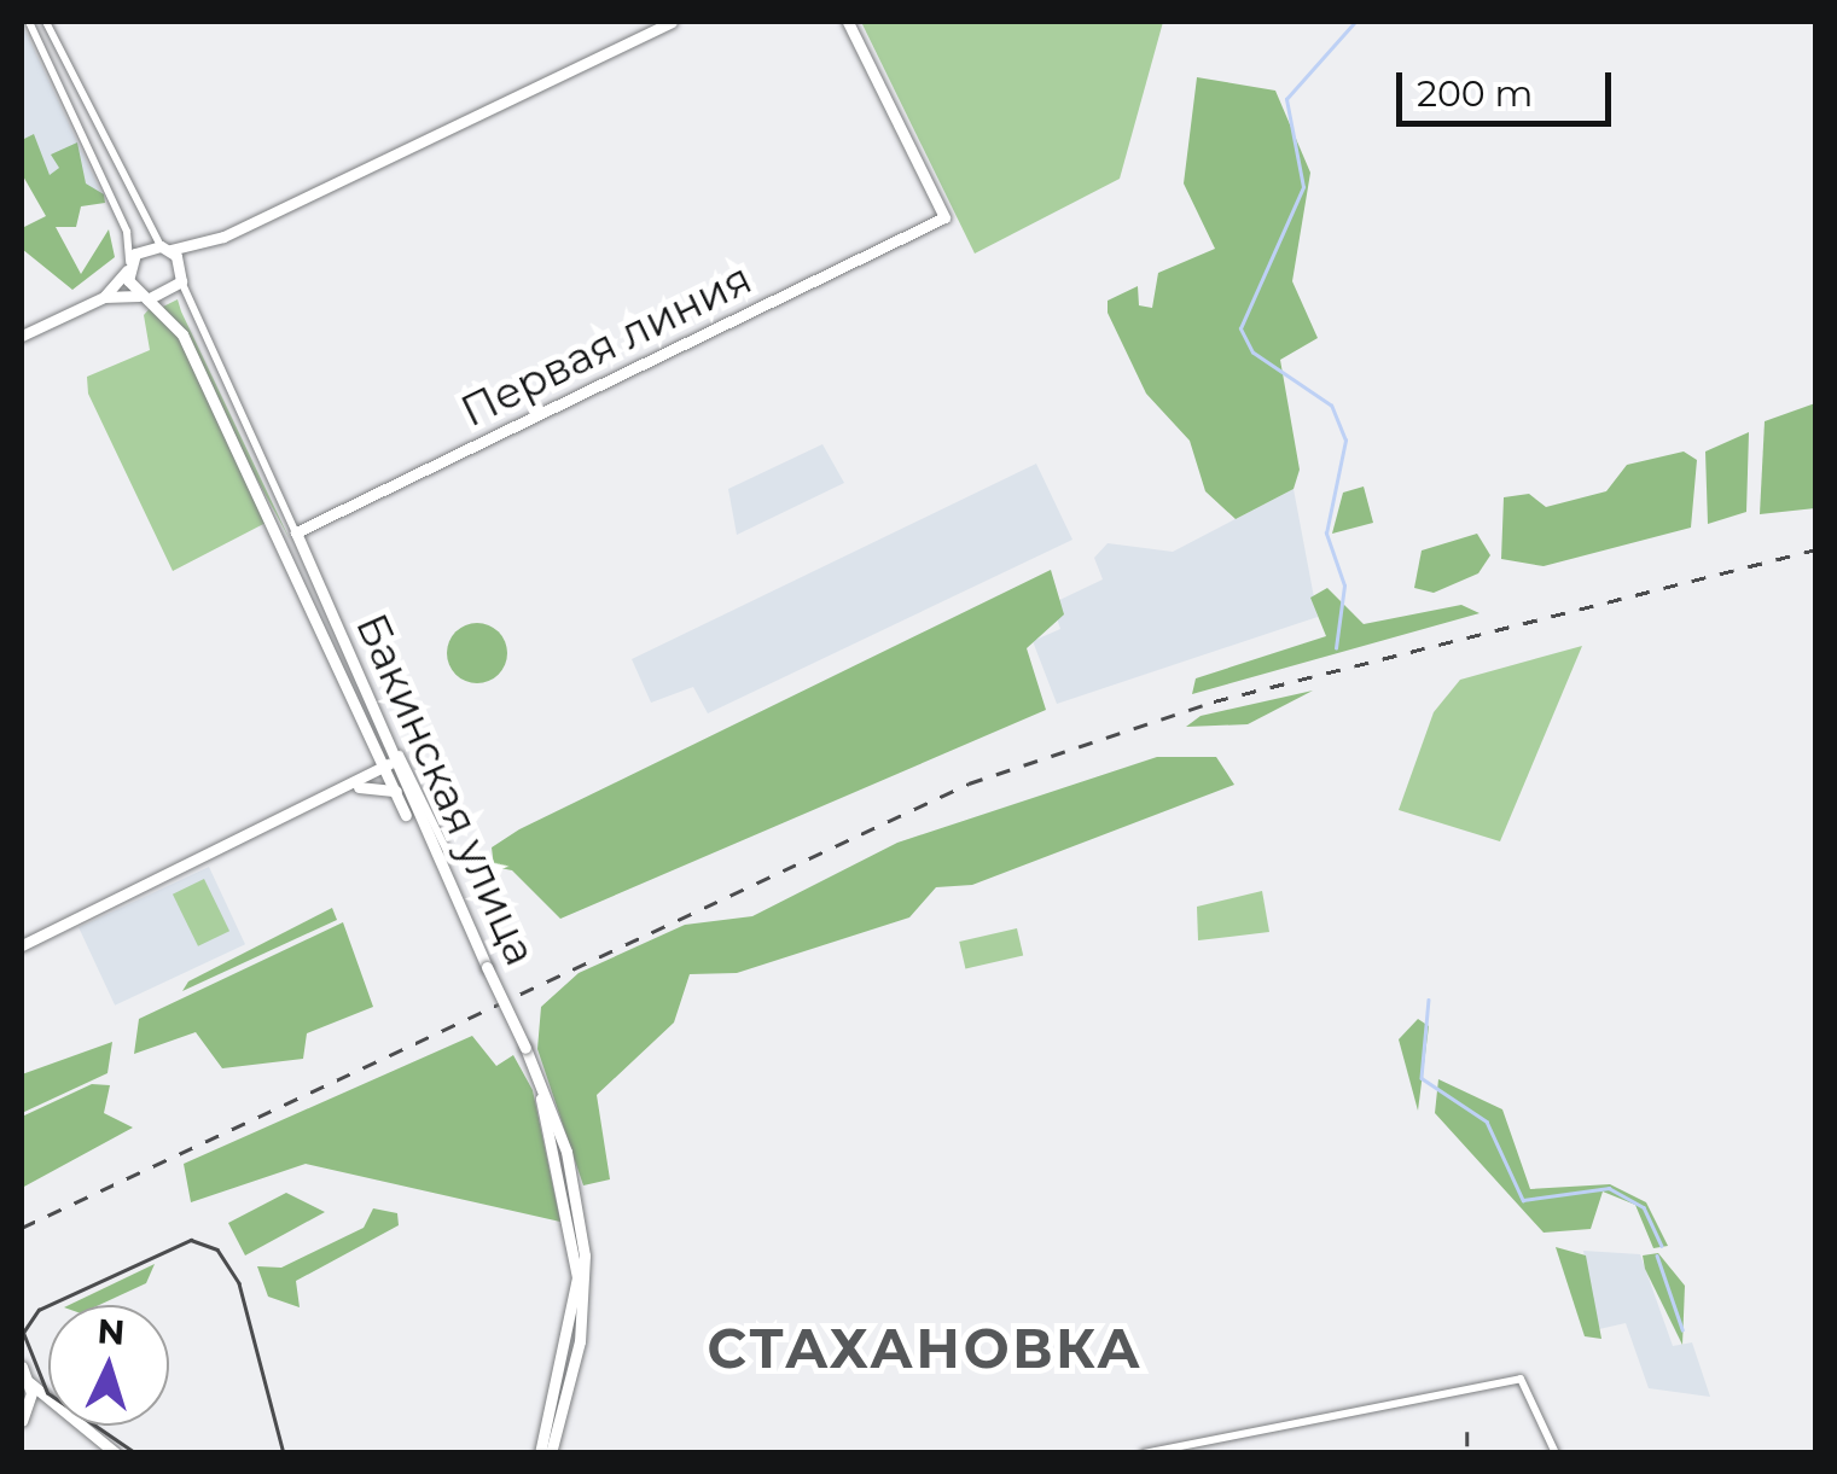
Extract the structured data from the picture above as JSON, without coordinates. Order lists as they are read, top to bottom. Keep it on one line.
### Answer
{"streets":{"main road":["Первая линия","Бакинская улица"]},"crossings":[["Первая линия","Бакинская улица"]],"districts":["СТАХАНОВКА"],"scale_bar":"200 m","north":"top"}
